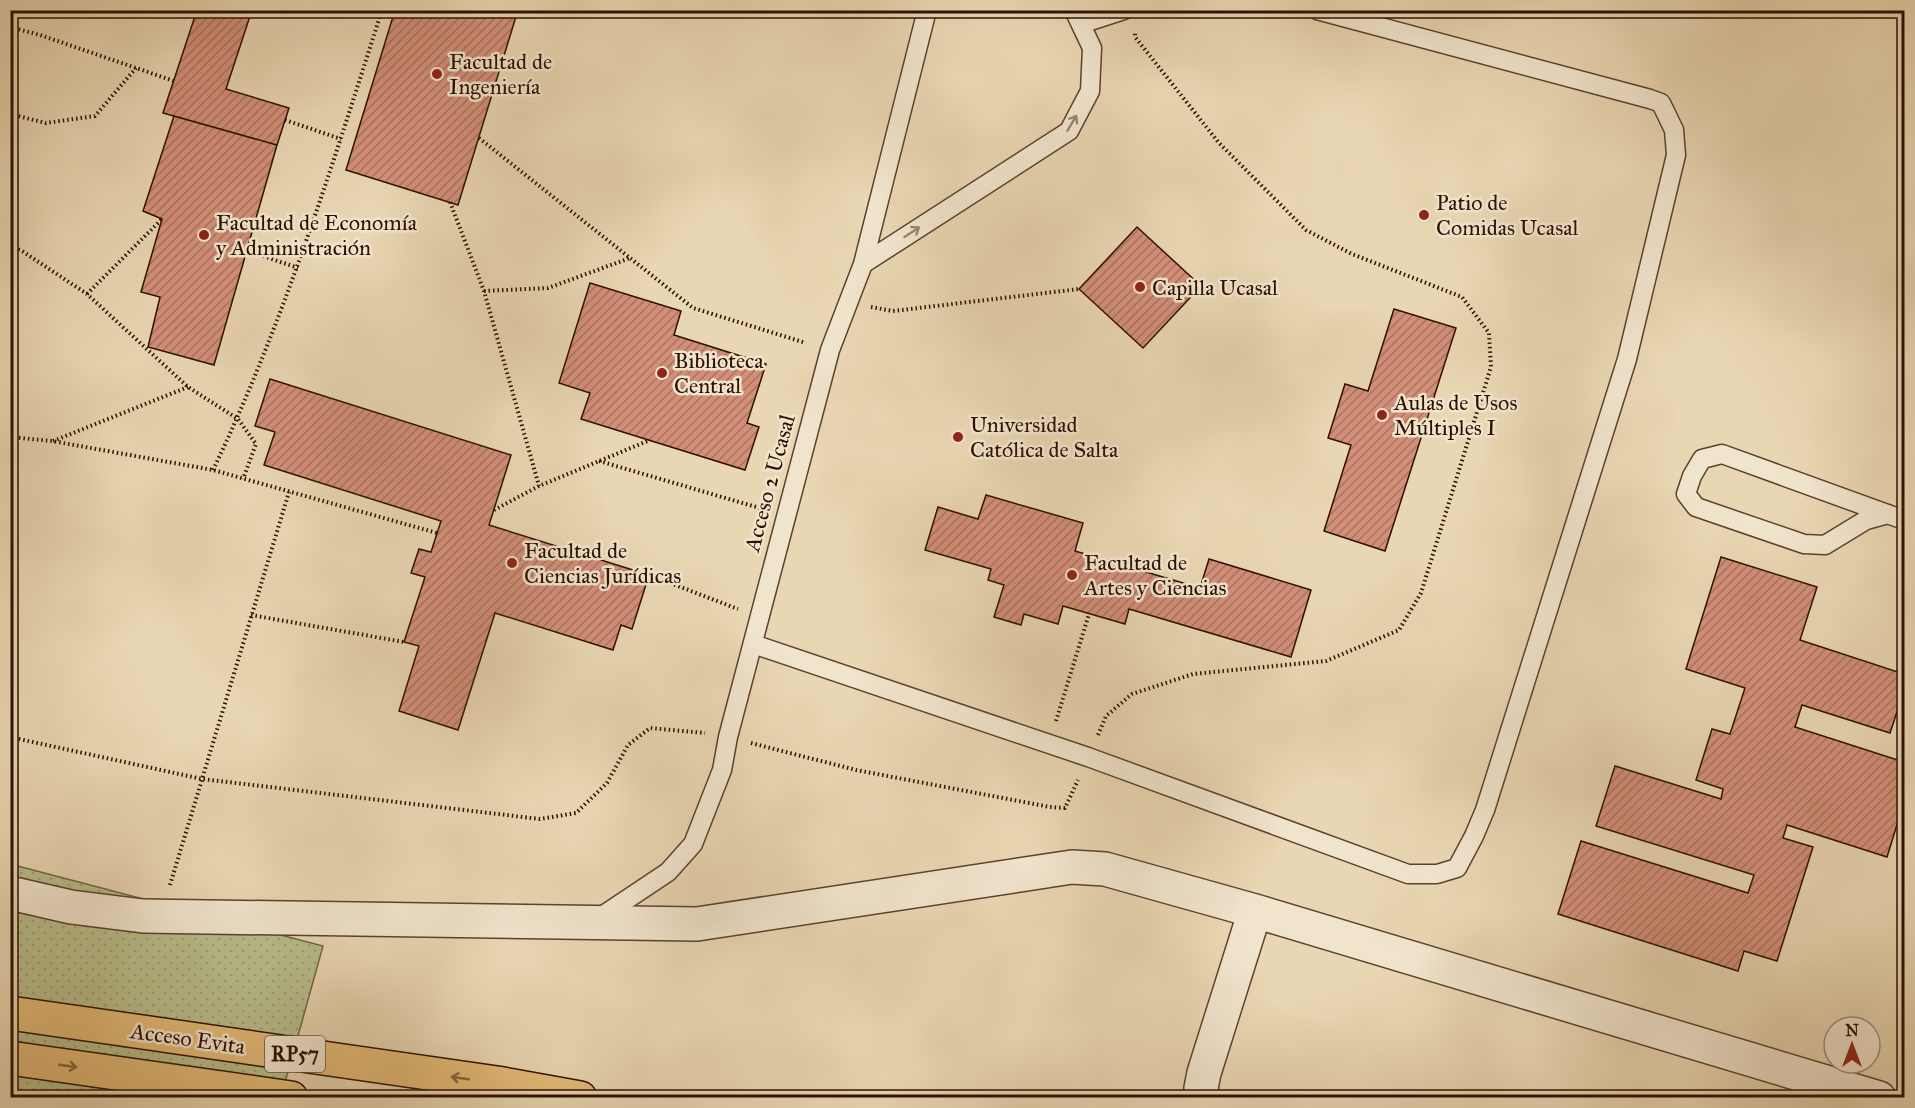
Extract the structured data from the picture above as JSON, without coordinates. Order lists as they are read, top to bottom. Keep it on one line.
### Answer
{"streets":{"highway":["Acceso Evita","RP57"],"lane":["Acceso 2 Ucasal"]},"places":["Facultad de Ingeniería","Patio de Comidas Ucasal","Facultad de Economía y Administración","Capilla Ucasal","Biblioteca Central","Aulas de Usos Múltiples I","Universidad Católica de Salta","Facultad de Ciencias Jurídicas","Facultad de Artes y Ciencias"],"north":"top"}
